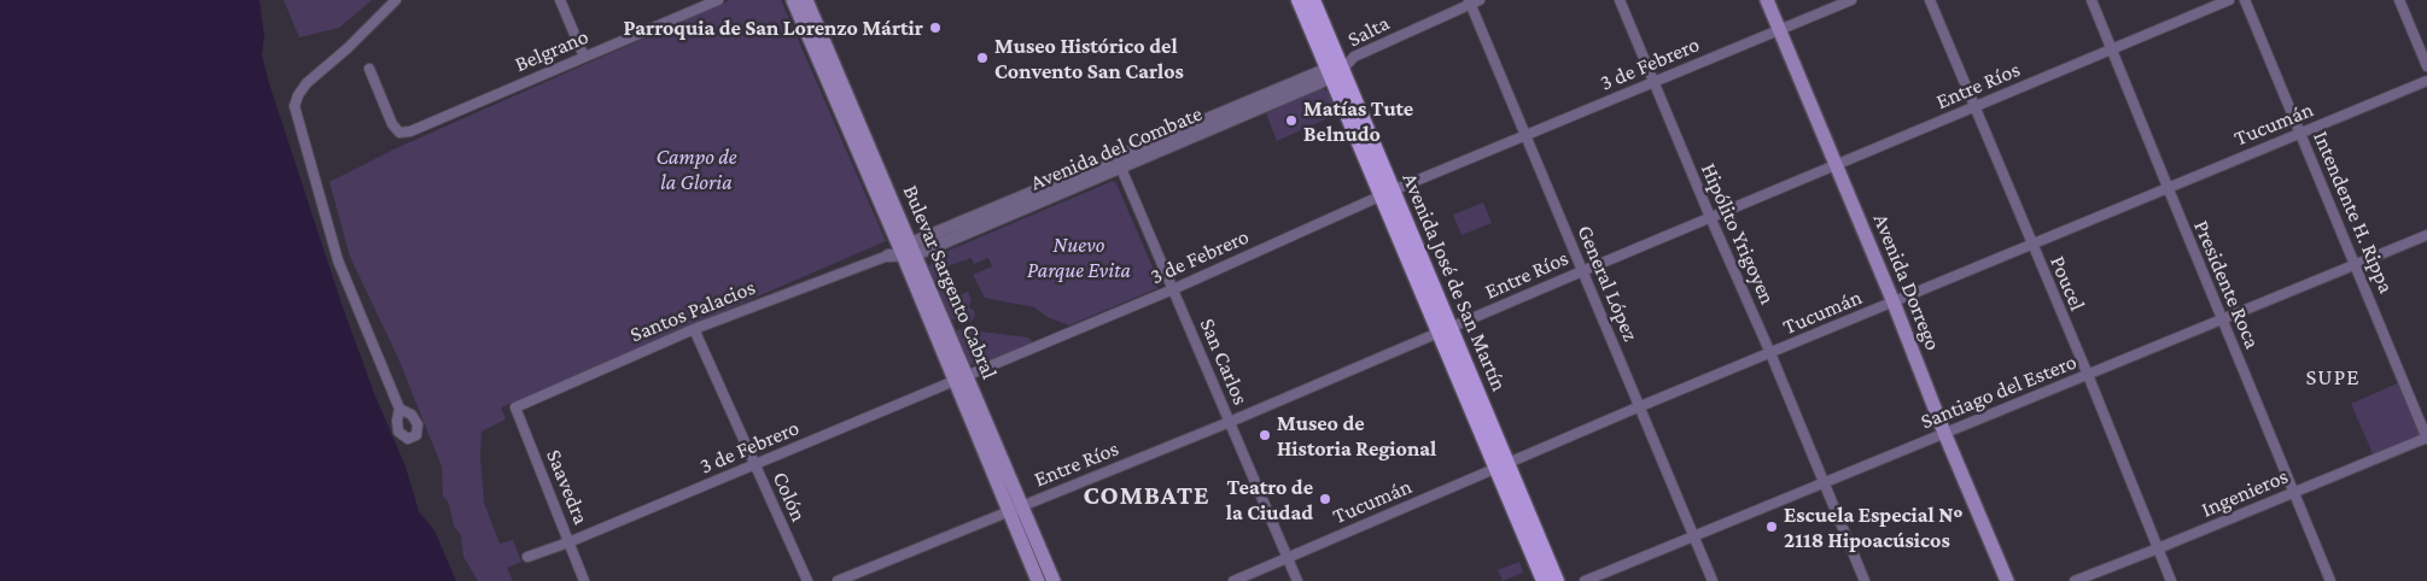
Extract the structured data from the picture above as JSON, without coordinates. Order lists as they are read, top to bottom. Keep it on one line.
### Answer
{"streets":{"main road":["Bulevar Sargento Cabral","Avenida José de San Martín","Avenida Dorrego"],"street":["Salta","Belgrano","3 de Febrero","Entre Ríos","Tucumán","Avenida del Combate","Intendente H. Rippa","Hipólito Yrigoyen","General López","Poucel","Presidente Roca","Santos Palacios","San Carlos","Santiago del Estero","Saavedra","Ingenieros","Colón"]},"crossings":[["Salta","Avenida del Combate"],["Salta","Avenida José de San Martín"],["Salta","General López"],["3 de Febrero","Hipólito Yrigoyen"],["3 de Febrero","Bulevar Sargento Cabral"],["3 de Febrero","Avenida José de San Martín"],["3 de Febrero","Avenida Dorrego"],["3 de Febrero","General López"],["3 de Febrero","San Carlos"],["3 de Febrero","Saavedra"],["3 de Febrero","Colón"],["Entre Ríos","Hipólito Yrigoyen"],["Entre Ríos","Bulevar Sargento Cabral"],["Entre Ríos","Avenida José de San Martín"],["Entre Ríos","Avenida Dorrego"],["Entre Ríos","General López"],["Entre Ríos","Poucel"],["Entre Ríos","Presidente Roca"],["Entre Ríos","San Carlos"],["Tucumán","Intendente H. Rippa"],["Tucumán","Hipólito Yrigoyen"],["Tucumán","Avenida José de San Martín"],["Tucumán","Avenida Dorrego"],["Tucumán","General López"],["Tucumán","Poucel"],["Tucumán","Presidente Roca"],["Tucumán","San Carlos"],["Avenida del Combate","Bulevar Sargento Cabral"],["Avenida del Combate","Avenida José de San Martín"],["Avenida del Combate","Santos Palacios"],["Avenida del Combate","San Carlos"],["Intendente H. Rippa","Santiago del Estero"],["Intendente H. Rippa","Ingenieros"],["Hipólito Yrigoyen","Santiago del Estero"],["Bulevar Sargento Cabral","Santos Palacios"],["Avenida Dorrego","Santiago del Estero"],["General López","Santiago del Estero"],["Poucel","Santiago del Estero"],["Poucel","Ingenieros"],["Presidente Roca","Santiago del Estero"],["Presidente Roca","Ingenieros"],["Santos Palacios","Saavedra"],["Santos Palacios","Colón"]],"districts":["SUPE","COMBATE"],"parks":["Campo de la Gloria","Nuevo Parque Evita"],"places":["Parroquia de San Lorenzo Mártir","Museo Histórico del Convento San Carlos","Matías Tute Belnudo","Museo de Historia Regional","Teatro de la Ciudad","Escuela Especial Nº 2118 Hipoacúsicos"]}
